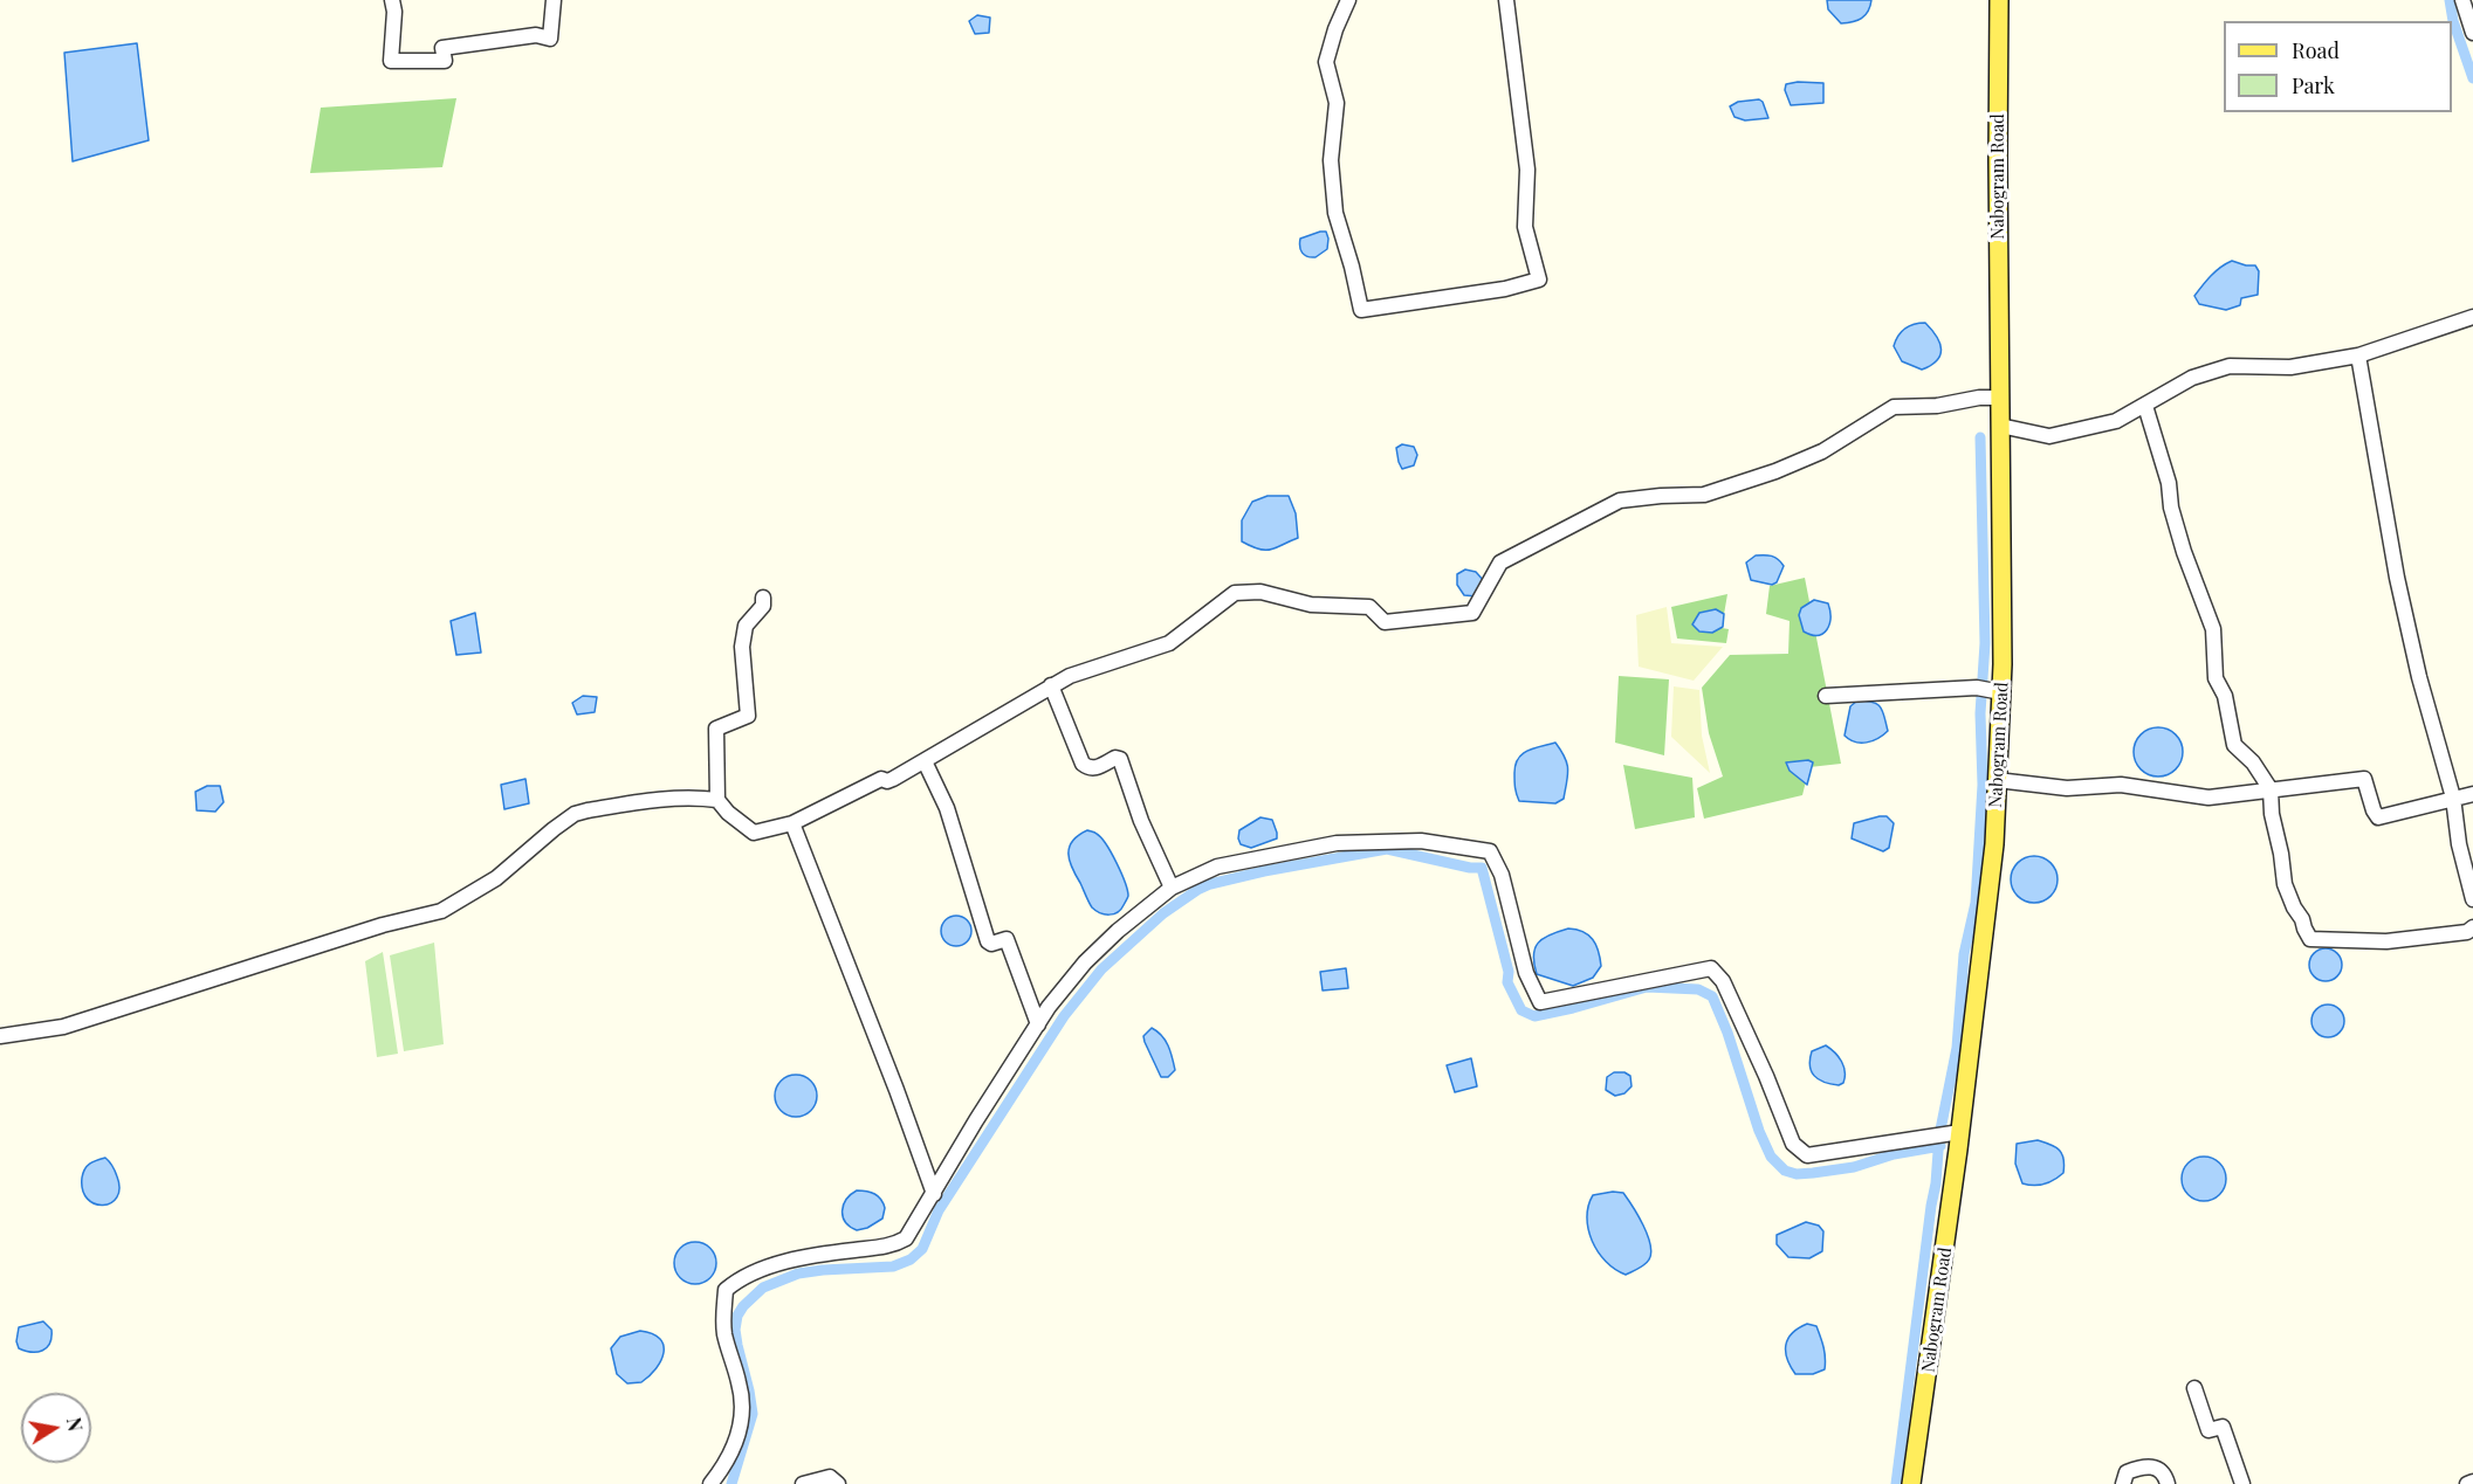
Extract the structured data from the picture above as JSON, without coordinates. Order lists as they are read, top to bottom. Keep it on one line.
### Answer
{"streets":{"main road":["Nabogram Road"]},"legend":["Road","Park"],"north":"right"}
